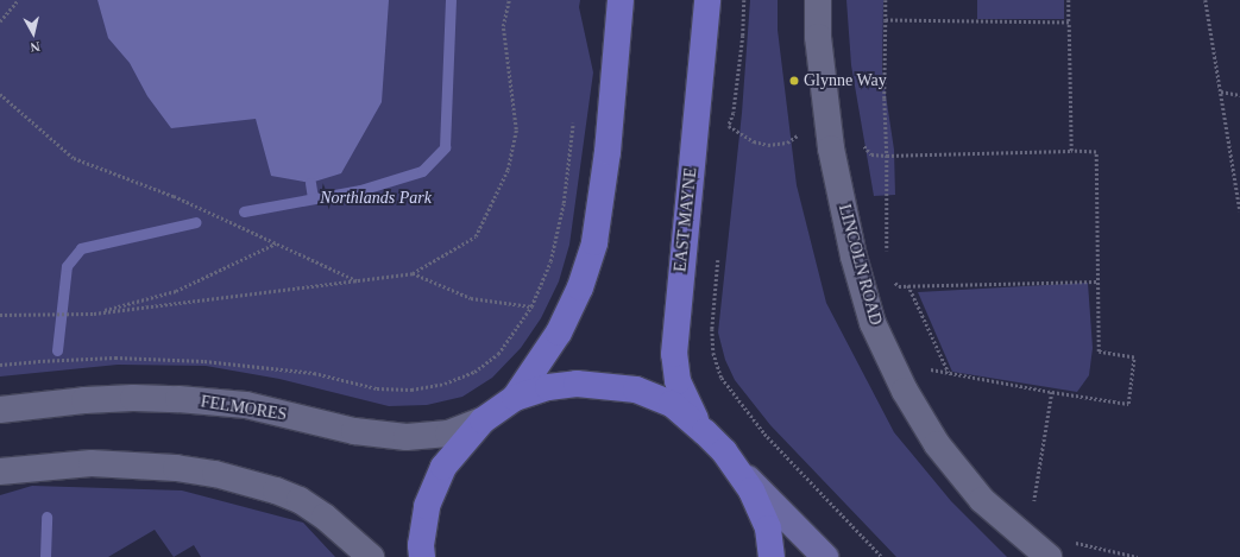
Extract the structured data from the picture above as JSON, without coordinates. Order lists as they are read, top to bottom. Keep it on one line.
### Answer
{"streets":{"main road":["EAST MAYNE"],"street":["LINCOLN ROAD","FELMORES"]},"parks":["Northlands Park"],"places":["Glynne Way"],"north":"bottom"}
